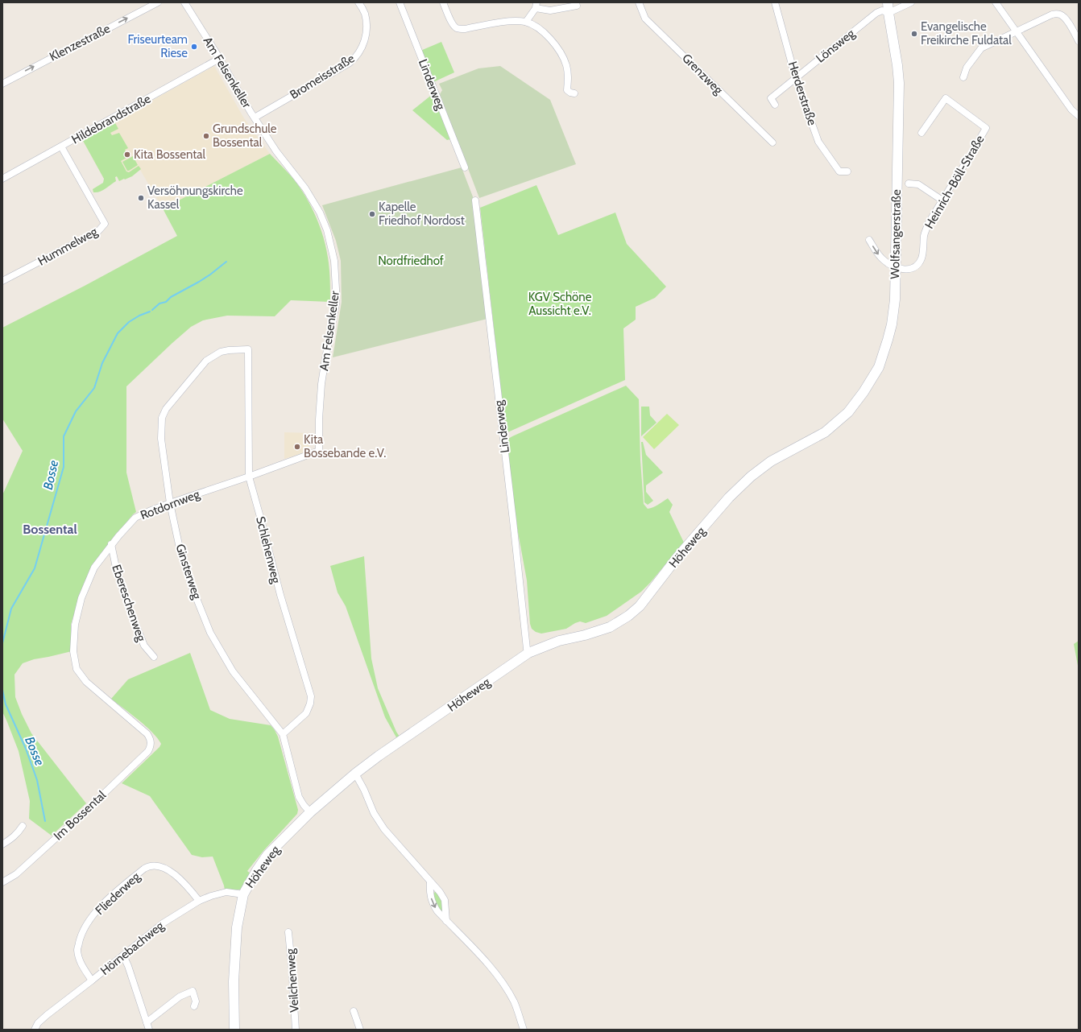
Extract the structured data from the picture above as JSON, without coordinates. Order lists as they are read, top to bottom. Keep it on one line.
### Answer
{"streets":{"street":["Klenzestraße","Lönsweg","Am Felsenkeller","Grenzweg","Bromeisstraße","Linderweg","Herderstraße","Hildebrandstraße","Heinrich-Böll-Straße","Wolfsangerstraße","Hummelweg","Rotdornweg","Höheweg","Schlehenweg","Ginsterweg","Ebereschenweg","Im Bossental","Fliederweg","Hörnebachweg","Veilchenweg"]},"crossings":[["Lönsweg","Herderstraße"],["Lönsweg","Wolfsangerstraße"],["Am Felsenkeller","Bromeisstraße"],["Am Felsenkeller","Hildebrandstraße"],["Am Felsenkeller","Rotdornweg"],["Linderweg","Höheweg"],["Hildebrandstraße","Hummelweg"],["Heinrich-Böll-Straße","Wolfsangerstraße"],["Wolfsangerstraße","Höheweg"],["Rotdornweg","Schlehenweg"],["Rotdornweg","Ginsterweg"],["Rotdornweg","Ebereschenweg"],["Rotdornweg","Im Bossental"],["Höheweg","Ginsterweg"],["Höheweg","Hörnebachweg"],["Schlehenweg","Ginsterweg"],["Fliederweg","Hörnebachweg"]],"one_way":["Klenzestraße"],"districts":["Bossental"],"water":["Bosse"],"parks":["Nordfriedhof","KGV Schöne Aussicht e.V."],"places":["Evangelische Freikirche Fuldatal","Friseurteam Riese","Grundschule Bossental","Kita Bossental","Versöhnungskirche Kassel","Kapelle Friedhof Nordost","Kita Bossebande e.V."]}
